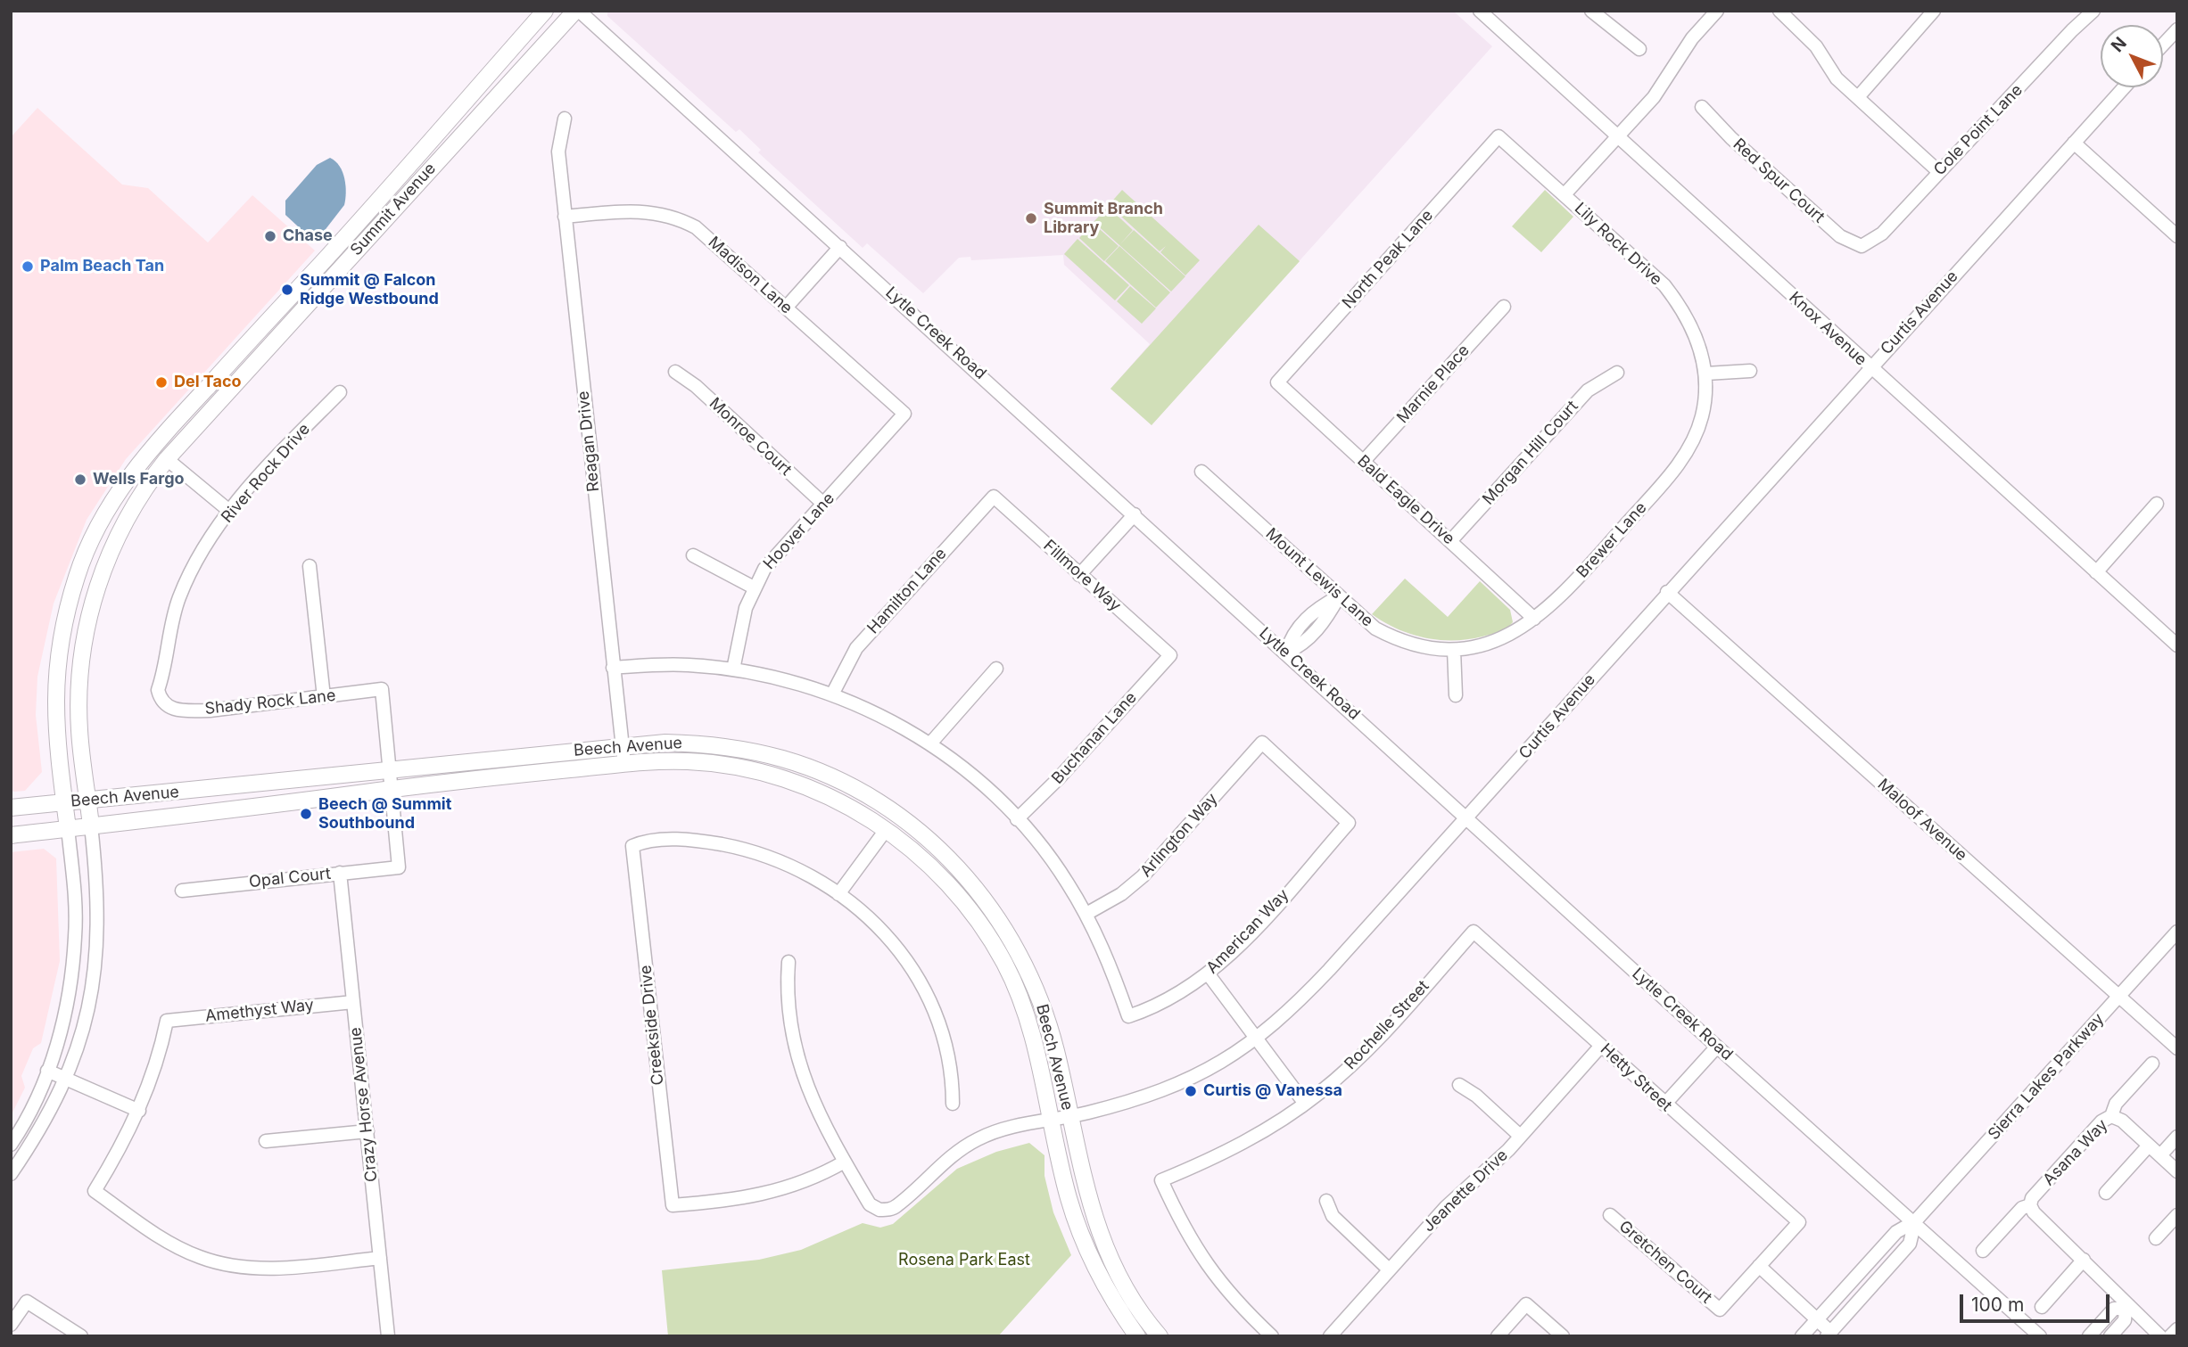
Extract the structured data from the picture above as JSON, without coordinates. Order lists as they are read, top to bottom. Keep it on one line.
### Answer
{"streets":{"main road":["Summit Avenue","Beech Avenue"],"street":["Cole Point Lane","Red Spur Court","Lily Rock Drive","North Peak Lane","Madison Lane","Curtis Avenue","Knox Avenue","Lytle Creek Road","Marnie Place","Monroe Court","Reagan Drive","Morgan Hill Court","River Rock Drive","Bald Eagle Drive","Hoover Lane","Brewer Lane","Fillmore Way","Mount Lewis Lane","Hamilton Lane","Shady Rock Lane","Buchanan Lane","Maloof Avenue","Arlington Way","Opal Court","American Way","Amethyst Way","Creekside Drive","Rochelle Street","Sierra Lakes Parkway","Hetty Street","Crazy Horse Avenue","Asana Way","Jeanette Drive","Gretchen Court"]},"crossings":[["Cole Point Lane","Red Spur Court"],["Summit Avenue","Lytle Creek Road"],["Summit Avenue","Beech Avenue"],["Lily Rock Drive","North Peak Lane"],["Lily Rock Drive","Brewer Lane"],["North Peak Lane","Bald Eagle Drive"],["Madison Lane","Reagan Drive"],["Madison Lane","Hoover Lane"],["Curtis Avenue","Knox Avenue"],["Curtis Avenue","Lytle Creek Road"],["Curtis Avenue","Beech Avenue"],["Curtis Avenue","Maloof Avenue"],["Curtis Avenue","Creekside Drive"],["Lytle Creek Road","Sierra Lakes Parkway"],["Marnie Place","Bald Eagle Drive"],["Monroe Court","Hoover Lane"],["Reagan Drive","Beech Avenue"],["Morgan Hill Court","Bald Eagle Drive"],["River Rock Drive","Shady Rock Lane"],["Bald Eagle Drive","Brewer Lane"],["Brewer Lane","Mount Lewis Lane"],["Fillmore Way","Hamilton Lane"],["Fillmore Way","Buchanan Lane"],["Shady Rock Lane","Beech Avenue"],["Beech Avenue","Opal Court"],["Maloof Avenue","Sierra Lakes Parkway"],["Arlington Way","American Way"],["Opal Court","Crazy Horse Avenue"],["Amethyst Way","Crazy Horse Avenue"],["Rochelle Street","Hetty Street"],["Hetty Street","Jeanette Drive"],["Hetty Street","Gretchen Court"]],"parks":["Rosena Park East"],"places":["Summit Branch Library","Chase","Palm Beach Tan","Summit @ Falcon Ridge Westbound","Del Taco","Wells Fargo","Beech @ Summit Southbound","Curtis @ Vanessa"],"scale_bar":"100 m","north":"top left"}
